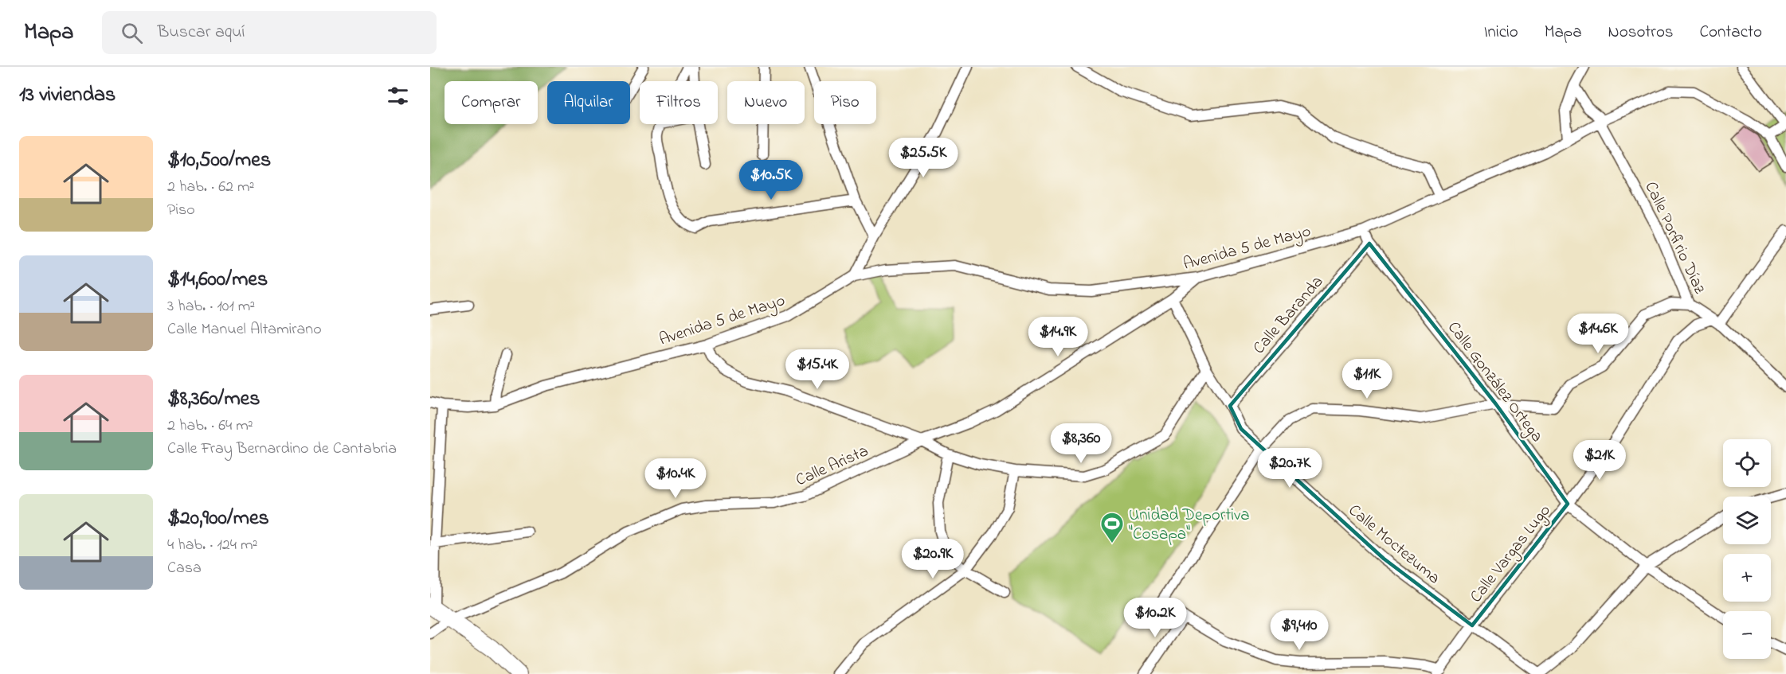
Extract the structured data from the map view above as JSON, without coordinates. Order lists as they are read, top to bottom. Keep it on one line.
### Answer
{"streets":{"street":["Calle Porfirio Díaz","Avenida 5 de Mayo","Calle Baranda","Calle González Ortega","Calle Arista","Calle Moctezuma","Calle Vargas Lugo"]},"crossings":[["Calle Porfirio Díaz","Avenida 5 de Mayo"],["Calle Porfirio Díaz","Calle Vargas Lugo"],["Avenida 5 de Mayo","Calle González Ortega"],["Avenida 5 de Mayo","Calle Arista"],["Calle Baranda","Calle González Ortega"],["Calle Baranda","Calle Moctezuma"],["Calle González Ortega","Calle Vargas Lugo"],["Calle Arista","Calle Moctezuma"],["Calle Moctezuma","Calle Vargas Lugo"]],"places":{"sports":["Unidad Deportiva \"Cosapa\""]},"page":{"header":"Mapa","search":"Buscar aquí","nav":["Inicio","Mapa","Nosotros","Contacto"],"heading":"13 viviendas","chip":["Comprar","Alquilar","Filtros","Nuevo","Piso"],"list":[{"name":"$10,500/mes","note":"2 hab. · 62 m² · Piso"},{"name":"$14,600/mes","note":"3 hab. · 101 m² · Calle Manuel Altamirano"},{"name":"$8,360/mes","note":"2 hab. · 64 m² · Calle Fray Bernardino de Cantabria"},{"name":"$20,900/mes","note":"4 hab. · 124 m² · Casa"}],"price":["$25.5K","$10.5K","$14.6K","$14.9K","$15.4K","$11K","$8,360","$21K","$20.7K","$10.4K","$20.9K","$10.2K","$9,410"],"map_buttons":["+","−"]}}
